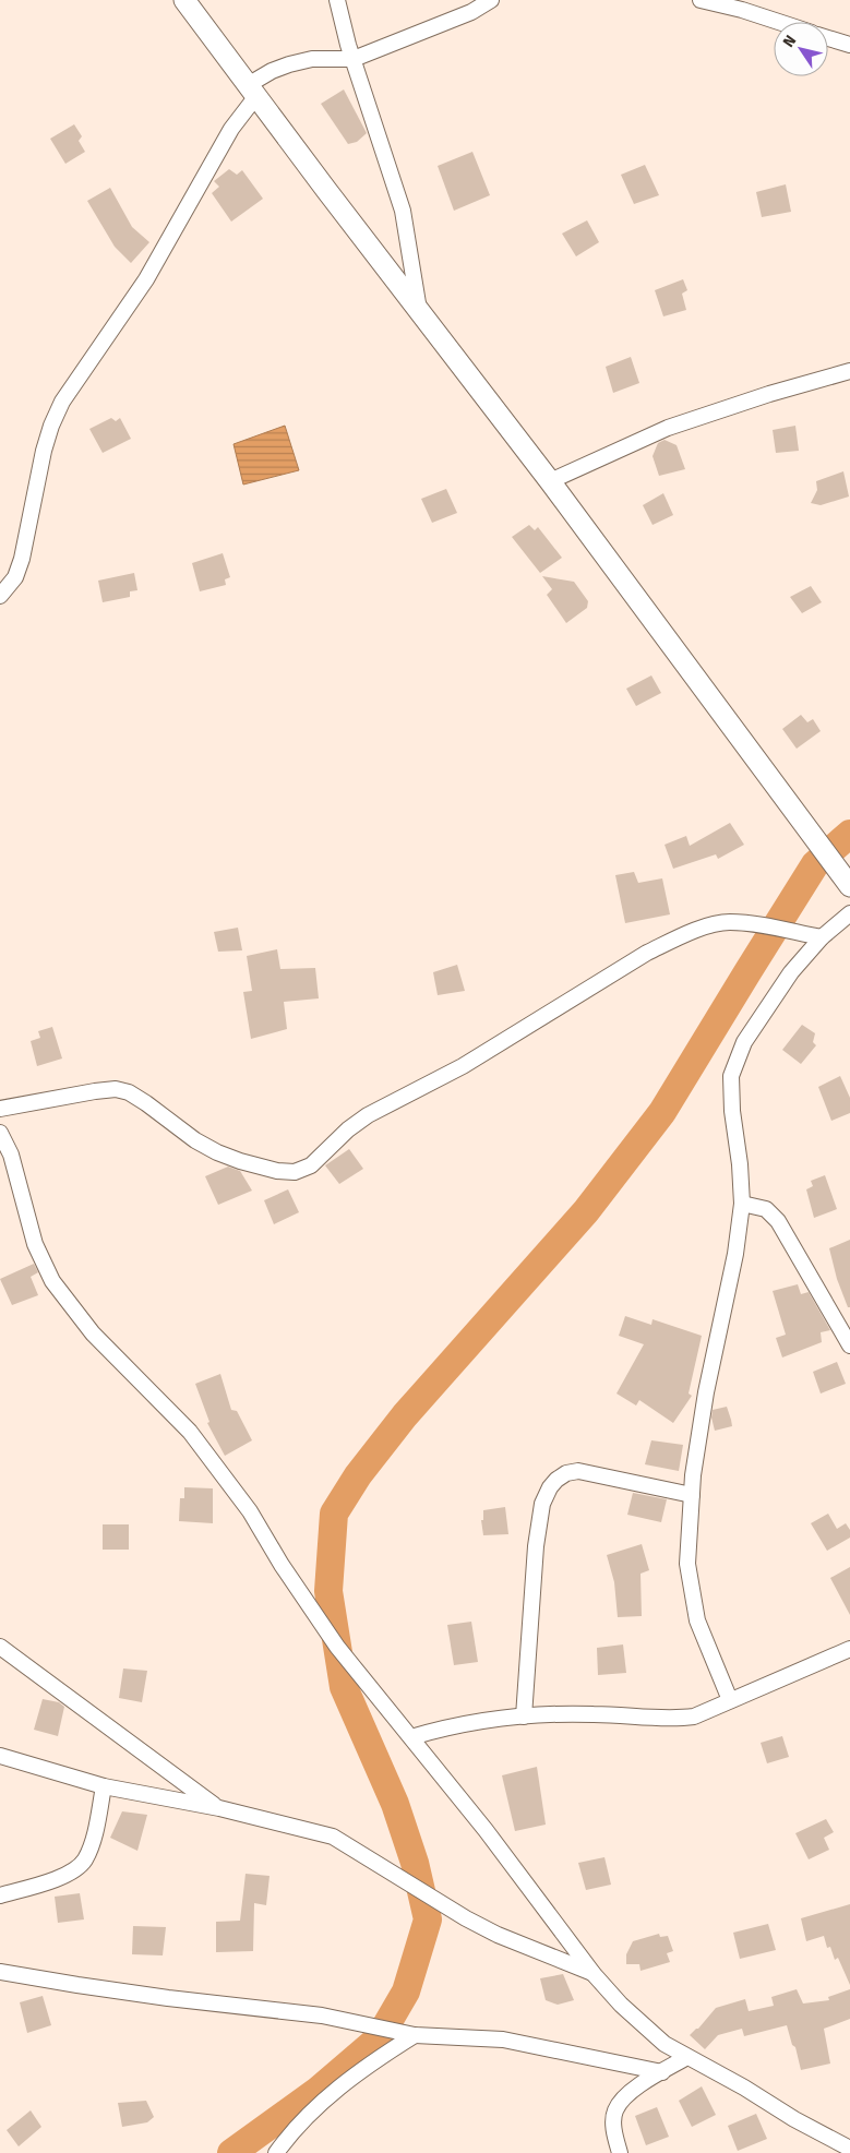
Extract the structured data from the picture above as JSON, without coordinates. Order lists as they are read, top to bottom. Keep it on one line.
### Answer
{"north":"top left"}
